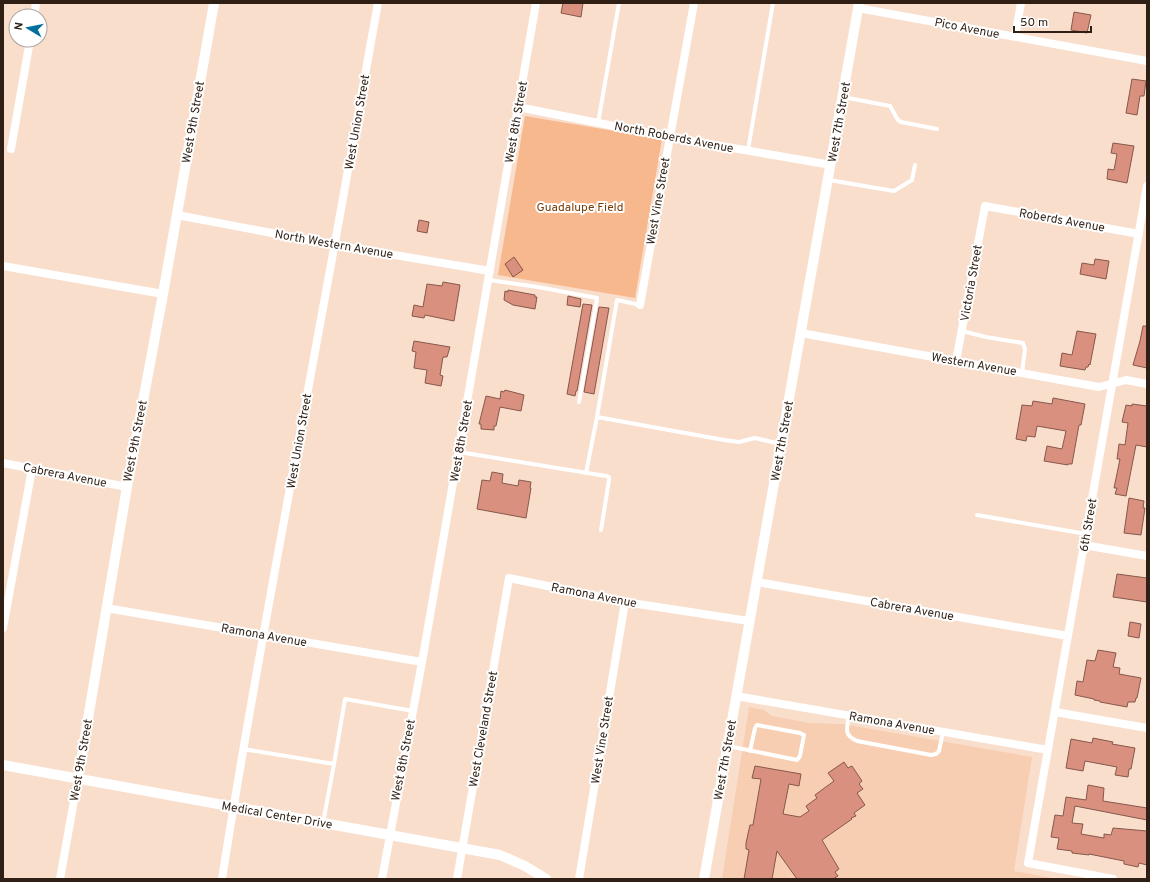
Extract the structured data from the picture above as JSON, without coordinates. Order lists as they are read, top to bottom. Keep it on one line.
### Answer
{"streets":{"street":["Pico Avenue","West 9th Street","West Union Street","West 8th Street","West 7th Street","North Roberds Avenue","West Vine Street","Roberds Avenue","North Western Avenue","Victoria Street","Western Avenue","Cabrera Avenue","6th Street","Ramona Avenue","West Cleveland Street","Medical Center Drive"]},"crossings":[["Pico Avenue","West 7th Street"],["West 9th Street","North Western Avenue"],["West 9th Street","Cabrera Avenue"],["West 9th Street","Ramona Avenue"],["West 9th Street","Medical Center Drive"],["West Union Street","North Western Avenue"],["West Union Street","Ramona Avenue"],["West Union Street","Medical Center Drive"],["West 8th Street","North Roberds Avenue"],["West 8th Street","North Western Avenue"],["West 8th Street","Ramona Avenue"],["West 8th Street","Medical Center Drive"],["West 7th Street","North Roberds Avenue"],["West 7th Street","Western Avenue"],["West 7th Street","Cabrera Avenue"],["West 7th Street","Ramona Avenue"],["North Roberds Avenue","West Vine Street"],["West Vine Street","Ramona Avenue"],["Roberds Avenue","Victoria Street"],["Roberds Avenue","6th Street"],["Victoria Street","Western Avenue"],["Western Avenue","6th Street"],["Cabrera Avenue","6th Street"],["6th Street","Ramona Avenue"],["Ramona Avenue","West Cleveland Street"],["West Cleveland Street","Medical Center Drive"]],"parks":["Guadalupe Field"],"scale_bar":"50 m","north":"left"}
